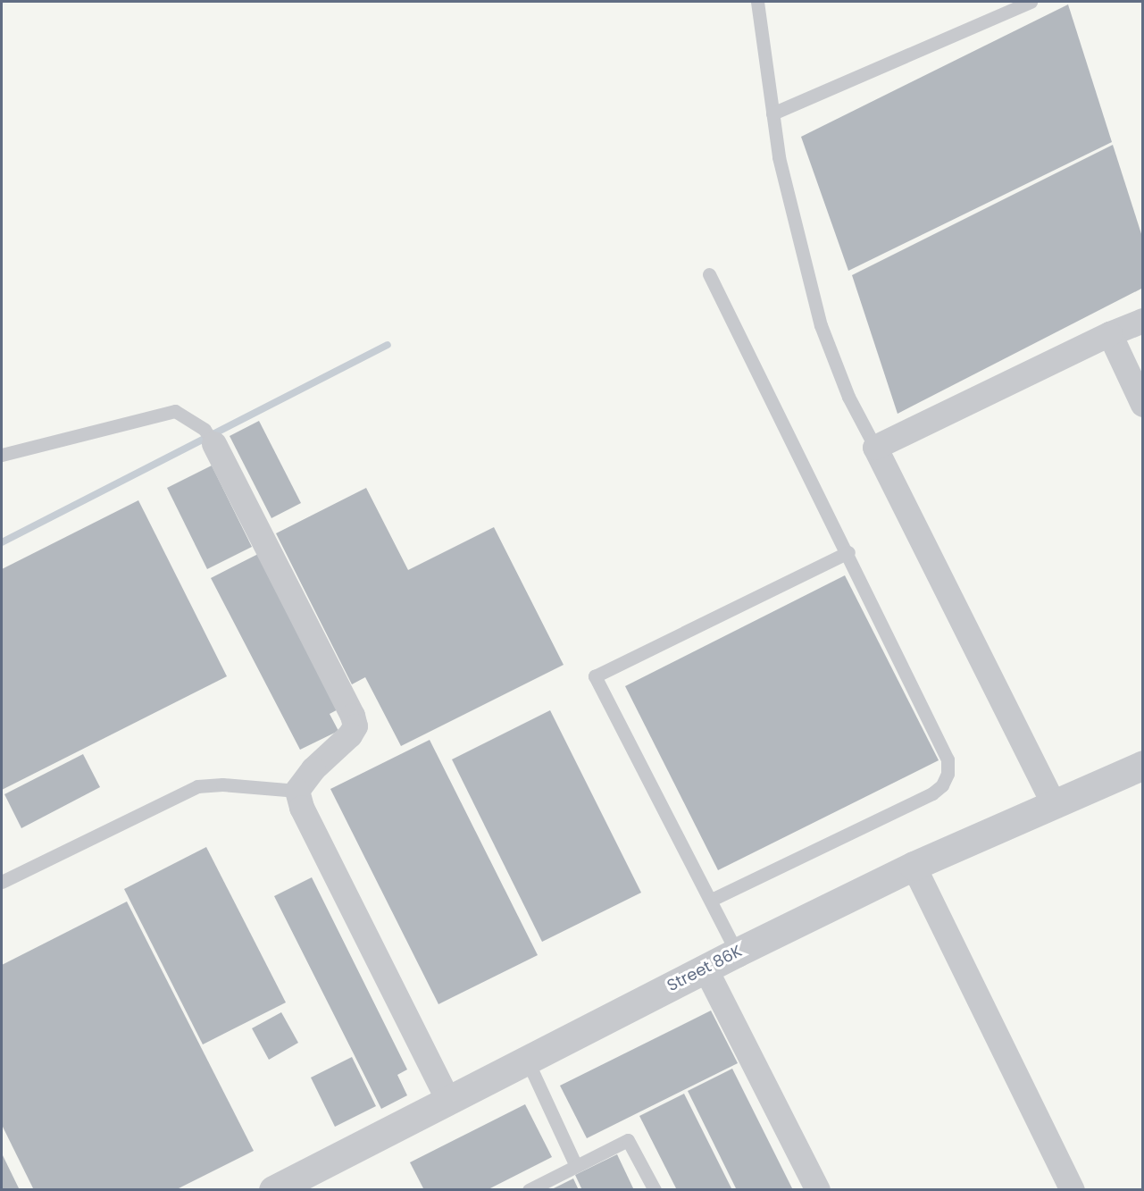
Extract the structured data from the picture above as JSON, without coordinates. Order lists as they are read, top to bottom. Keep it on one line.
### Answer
{"streets":{"street":["Street 86K"]}}
